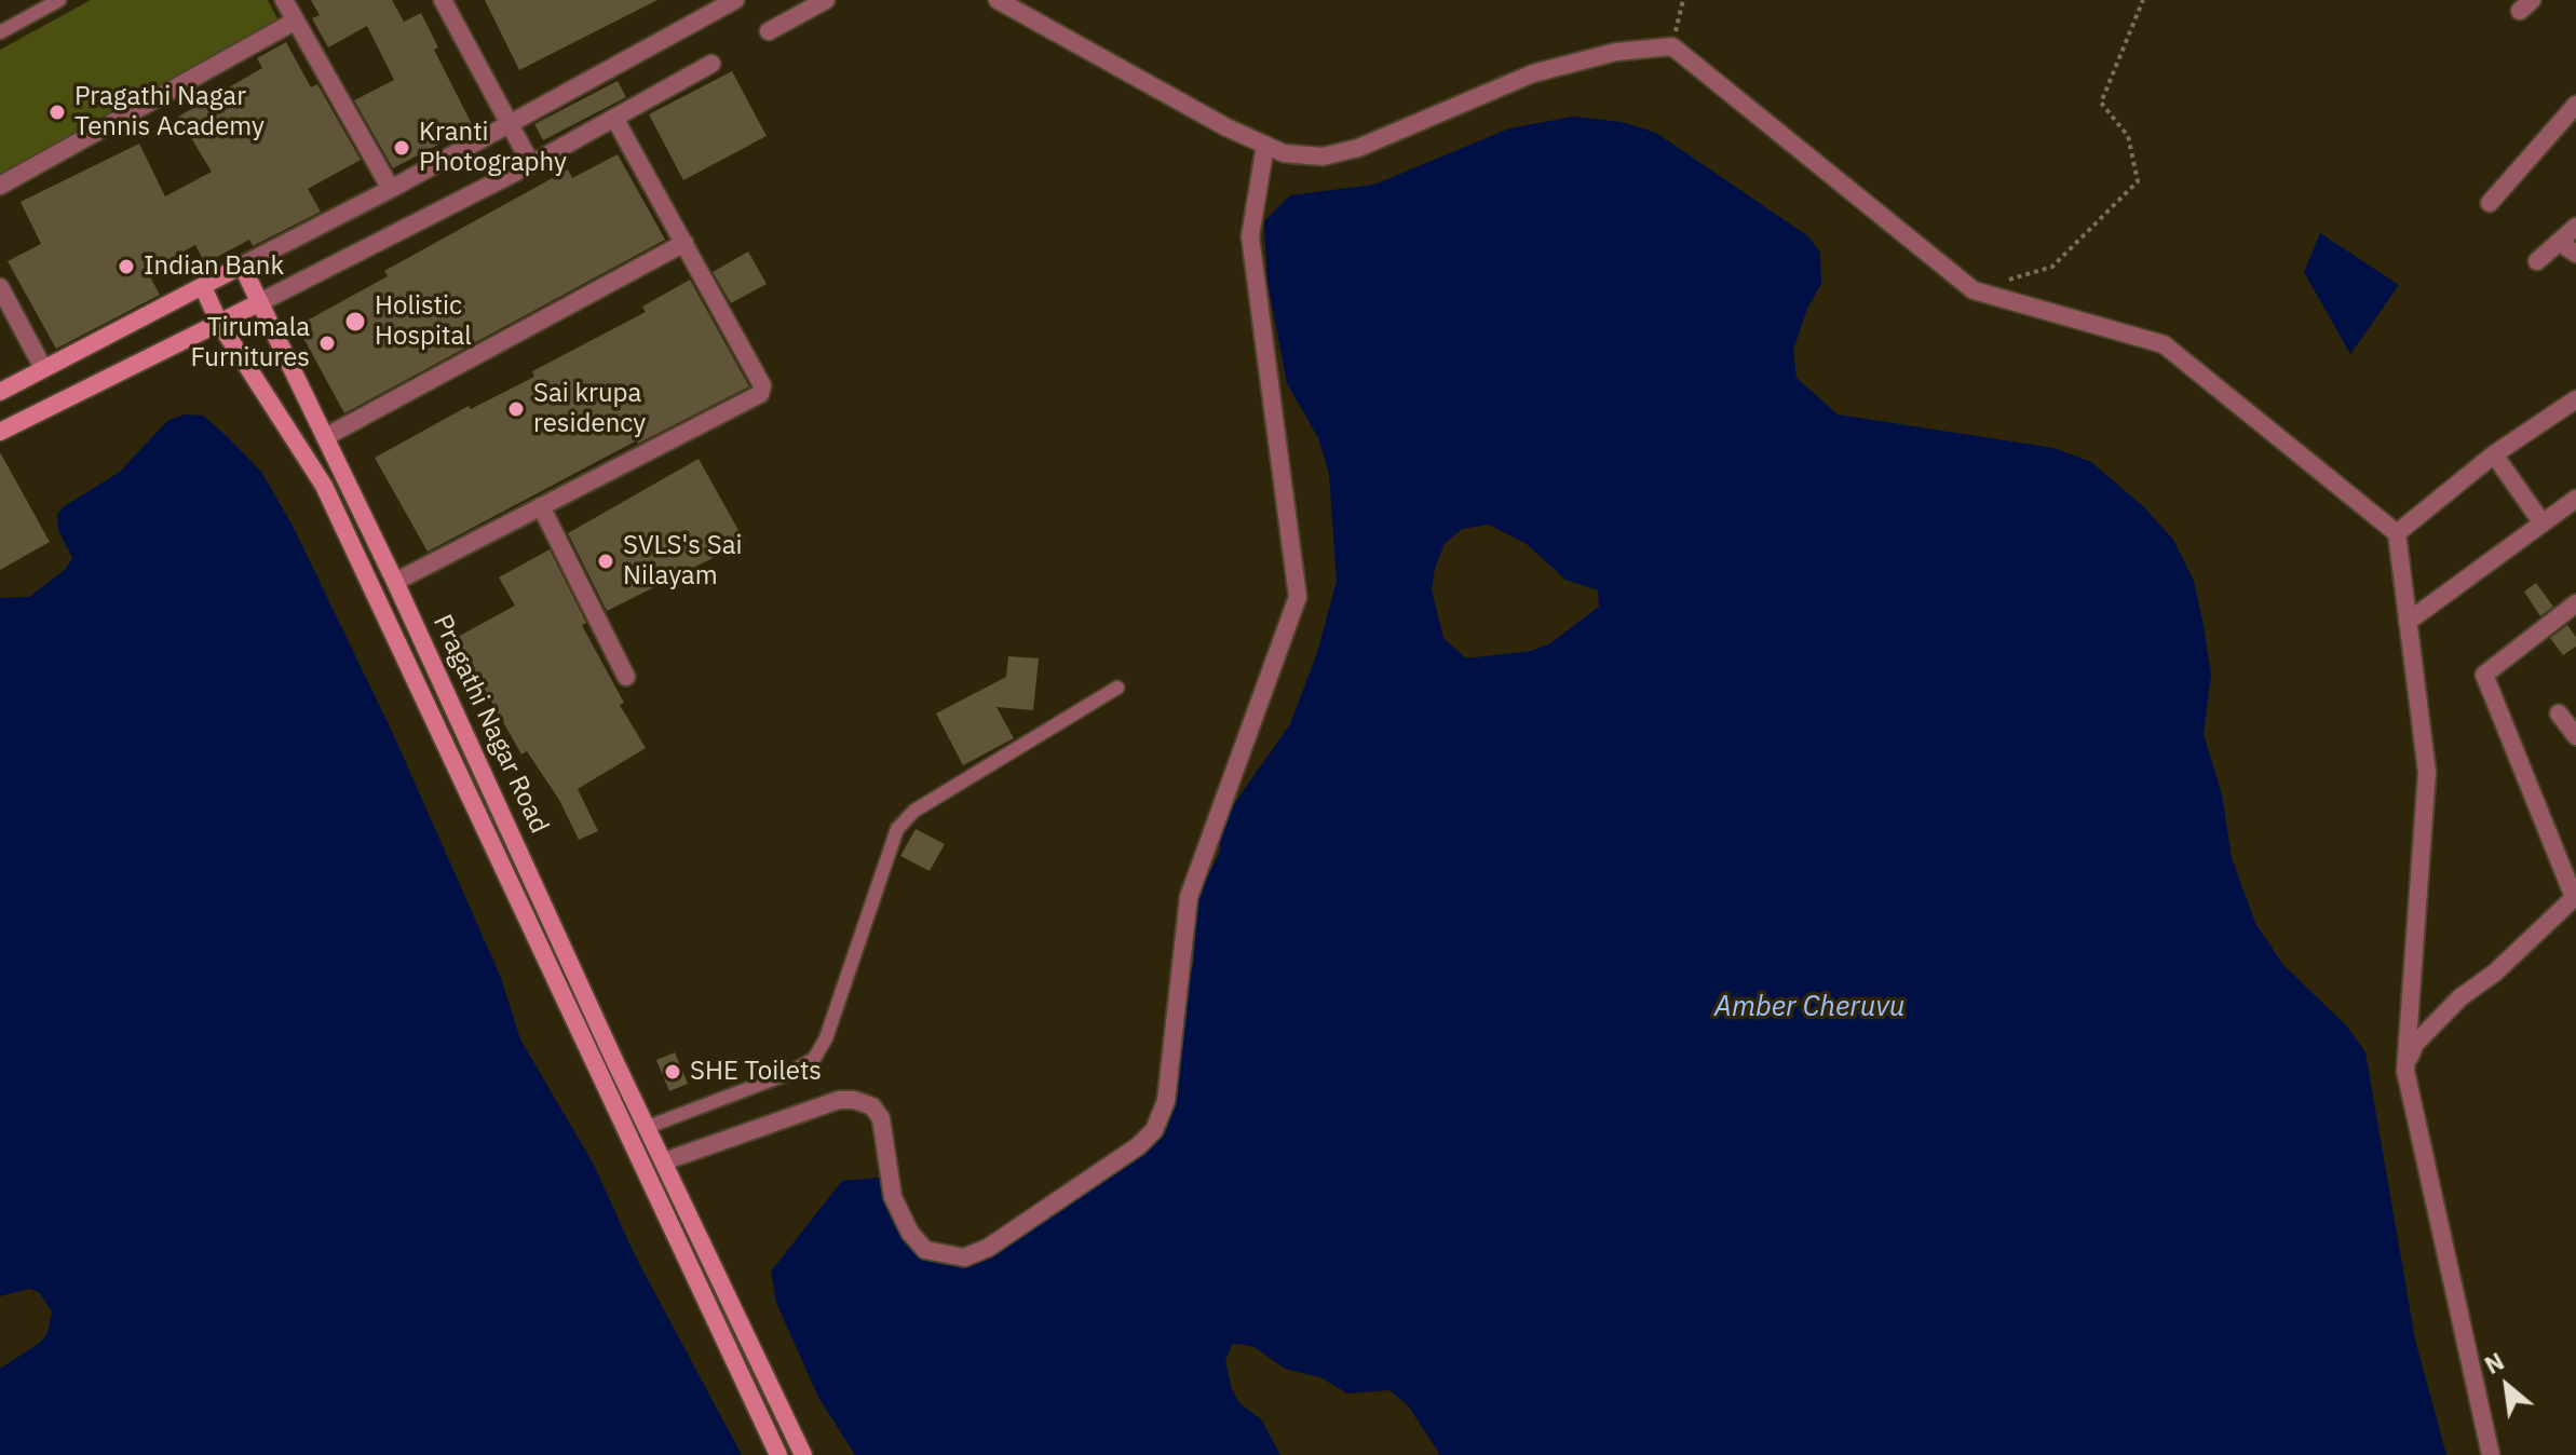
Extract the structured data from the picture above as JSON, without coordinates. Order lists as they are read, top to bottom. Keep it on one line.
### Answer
{"streets":{"main road":["Pragathi Nagar Road"]},"water":["Amber Cheruvu"],"places":["Pragathi Nagar Tennis Academy","Kranti Photography","Indian Bank","Holistic Hospital","Tirumala Furnitures","Sai krupa residency","SVLS's Sai Nilayam","SHE Toilets"],"north":"top left"}
